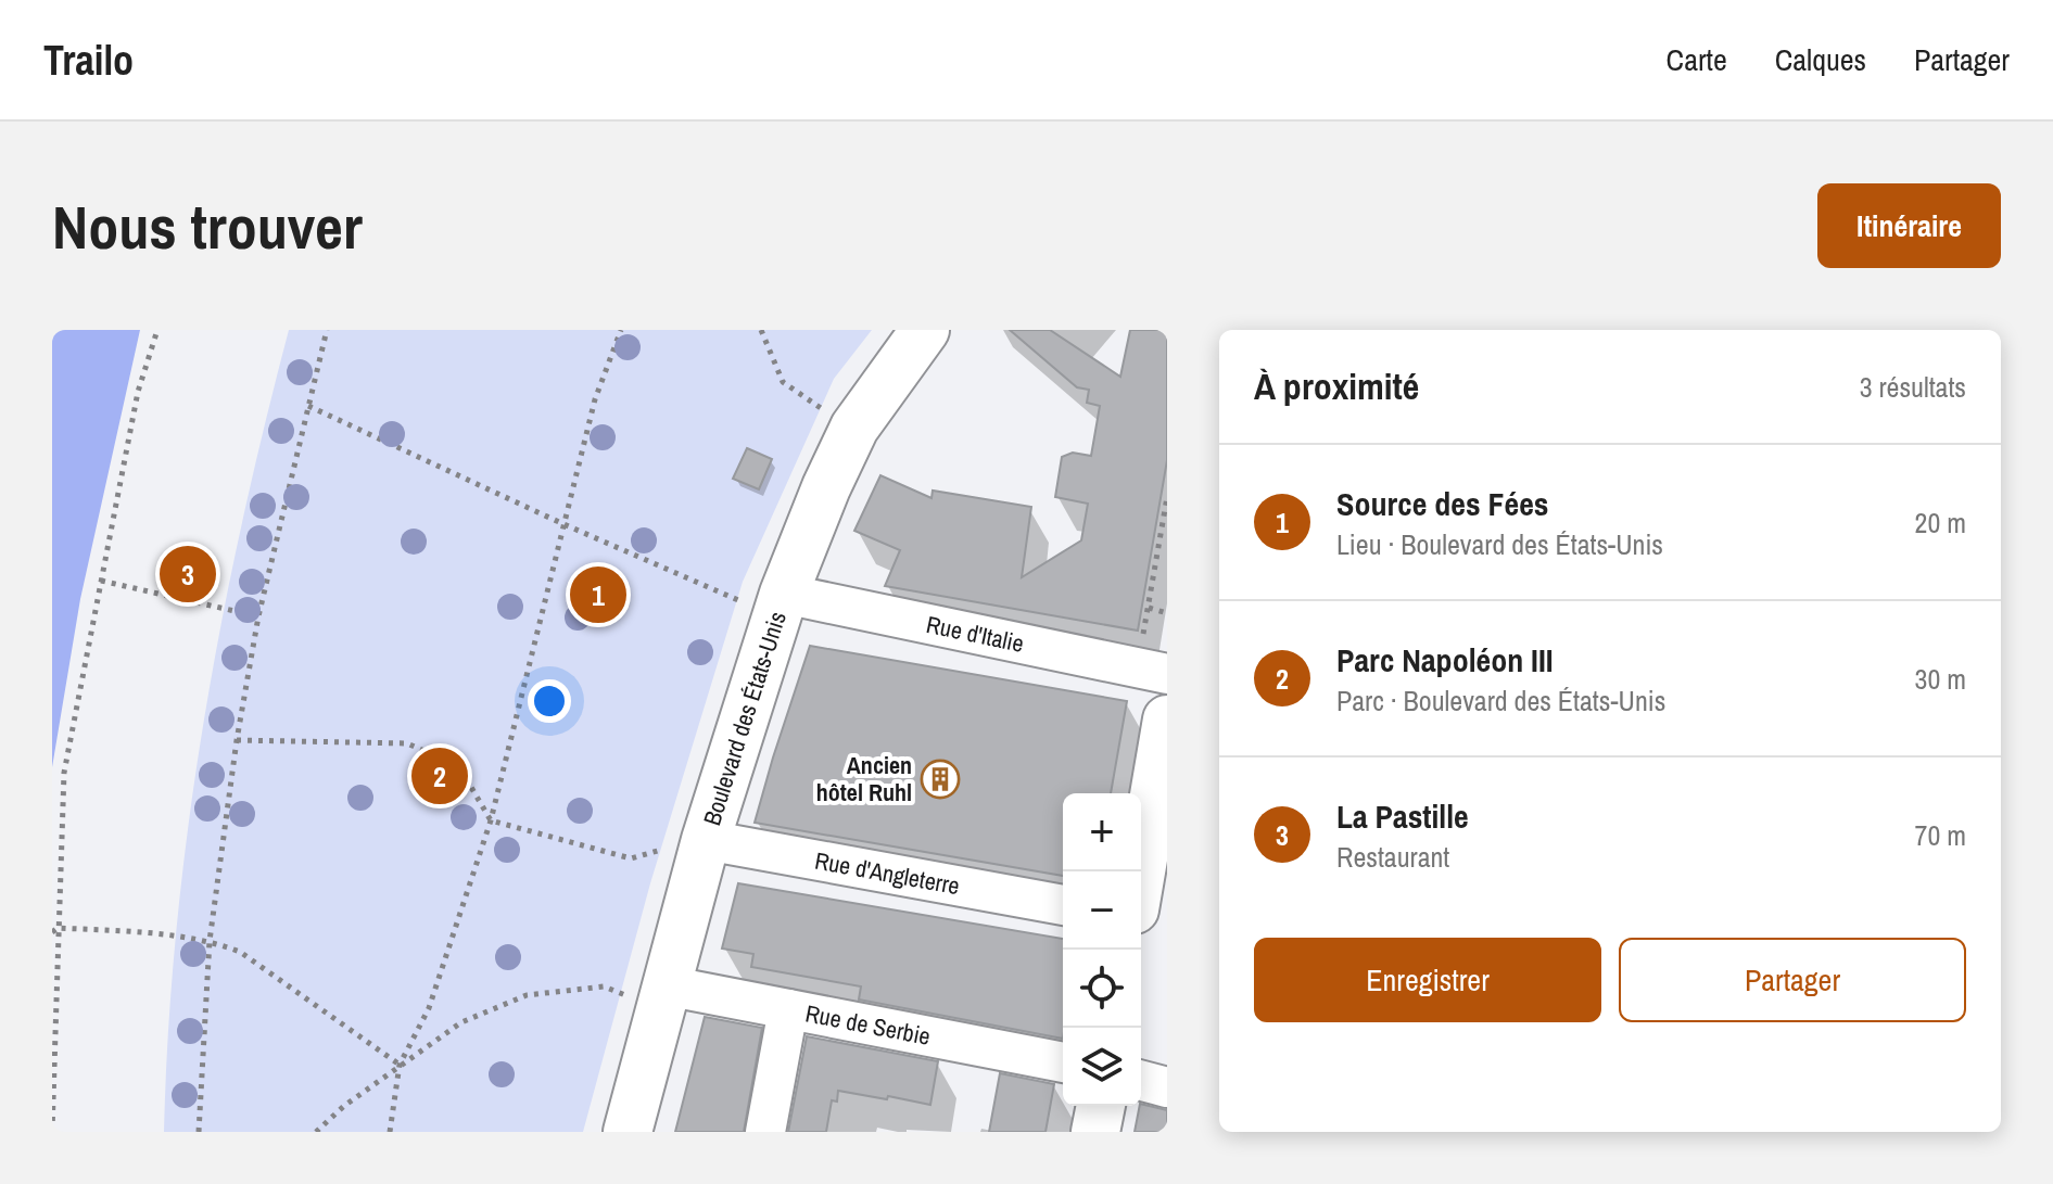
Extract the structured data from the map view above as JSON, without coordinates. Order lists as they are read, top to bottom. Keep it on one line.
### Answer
{"streets":{"main road":["Boulevard des États-Unis"],"street":["Rue d'Italie","Rue d'Angleterre","Rue de Serbie"]},"crossings":[["Rue d'Italie","Boulevard des États-Unis"],["Boulevard des États-Unis","Rue d'Angleterre"],["Boulevard des États-Unis","Rue de Serbie"]],"places":{"building":["Ancien hôtel Ruhl"]},"page":{"header":"Trailo","nav":["Carte","Calques","Partager"],"buttons":["Itinéraire",["Enregistrer","Partager"]],"title":"Nous trouver","heading":["À proximité","3 résultats"],"list":[{"mark":"1","name":"Source des Fées","note":"Lieu · Boulevard des États-Unis","value":"20 m"},{"mark":"2","name":"Parc Napoléon III","note":"Parc · Boulevard des États-Unis","value":"30 m"},{"mark":"3","name":"La Pastille","note":"Restaurant","value":"70 m"}],"pins":["3","1","2"],"map_buttons":["+","−"]}}
